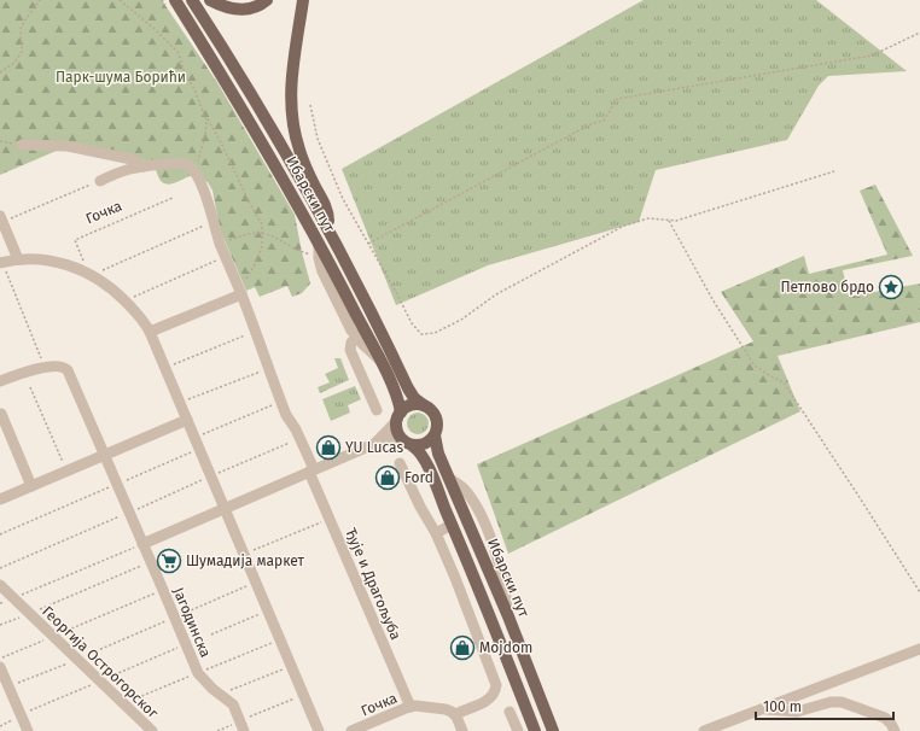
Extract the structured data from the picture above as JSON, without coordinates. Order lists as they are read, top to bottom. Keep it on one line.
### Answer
{"streets":{"main road":["Ибарски пут"],"street":["Гочка","Ђује и Драгољуба","Јагодинска","Георгија Острогорског"]},"crossings":[["Гочка","Ђује и Драгољуба"]],"parks":["Парк-шума Борићи"],"places":{"place":["Петлово брдо"],"shop":["YU Lucas","Ford","Mojdom"],"supermarket":["Шумадија маркет"]},"scale_bar":"100 m"}
